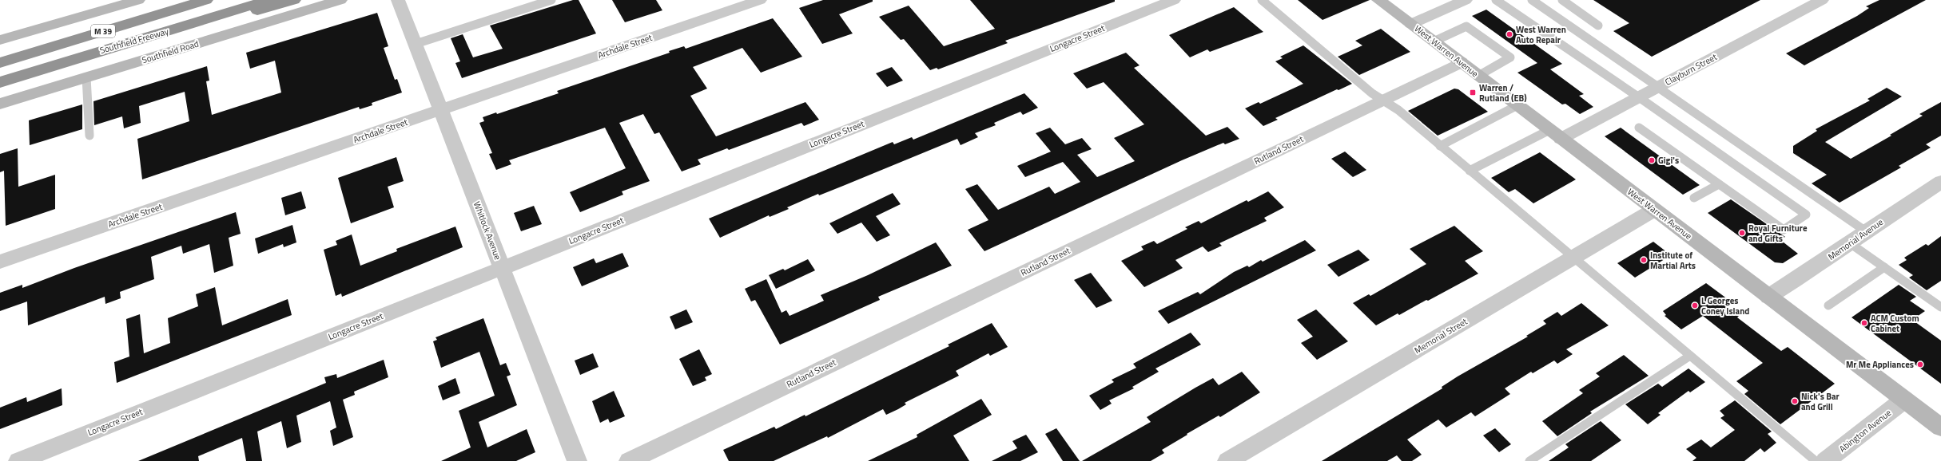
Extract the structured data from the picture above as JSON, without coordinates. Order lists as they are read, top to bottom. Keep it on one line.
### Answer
{"streets":{"highway":["M 39","Southfield Freeway"],"main road":["West Warren Avenue","Southfield Road"],"street":["Longacre Street","Archdale Street","Clayburn Street","Rutland Street","Whitlock Avenue","Memorial Avenue","Memorial Street","Abington Avenue"]},"crossings":[["Longacre Street","Whitlock Avenue"],["Archdale Street","Whitlock Avenue"],["West Warren Avenue","Clayburn Street"],["West Warren Avenue","Rutland Street"],["West Warren Avenue","Memorial Avenue"],["West Warren Avenue","Memorial Street"],["West Warren Avenue","Abington Avenue"]],"places":{"other":["West Warren Auto Repair","Gigi's","Royal Furniture and Gifts","Institute of Martial Arts","L Georges Coney Island","ACM Custom Cabinet","Mr Me Appliances","Nick's Bar and Grill"],"transit":["Warren / Rutland (EB)"]}}
